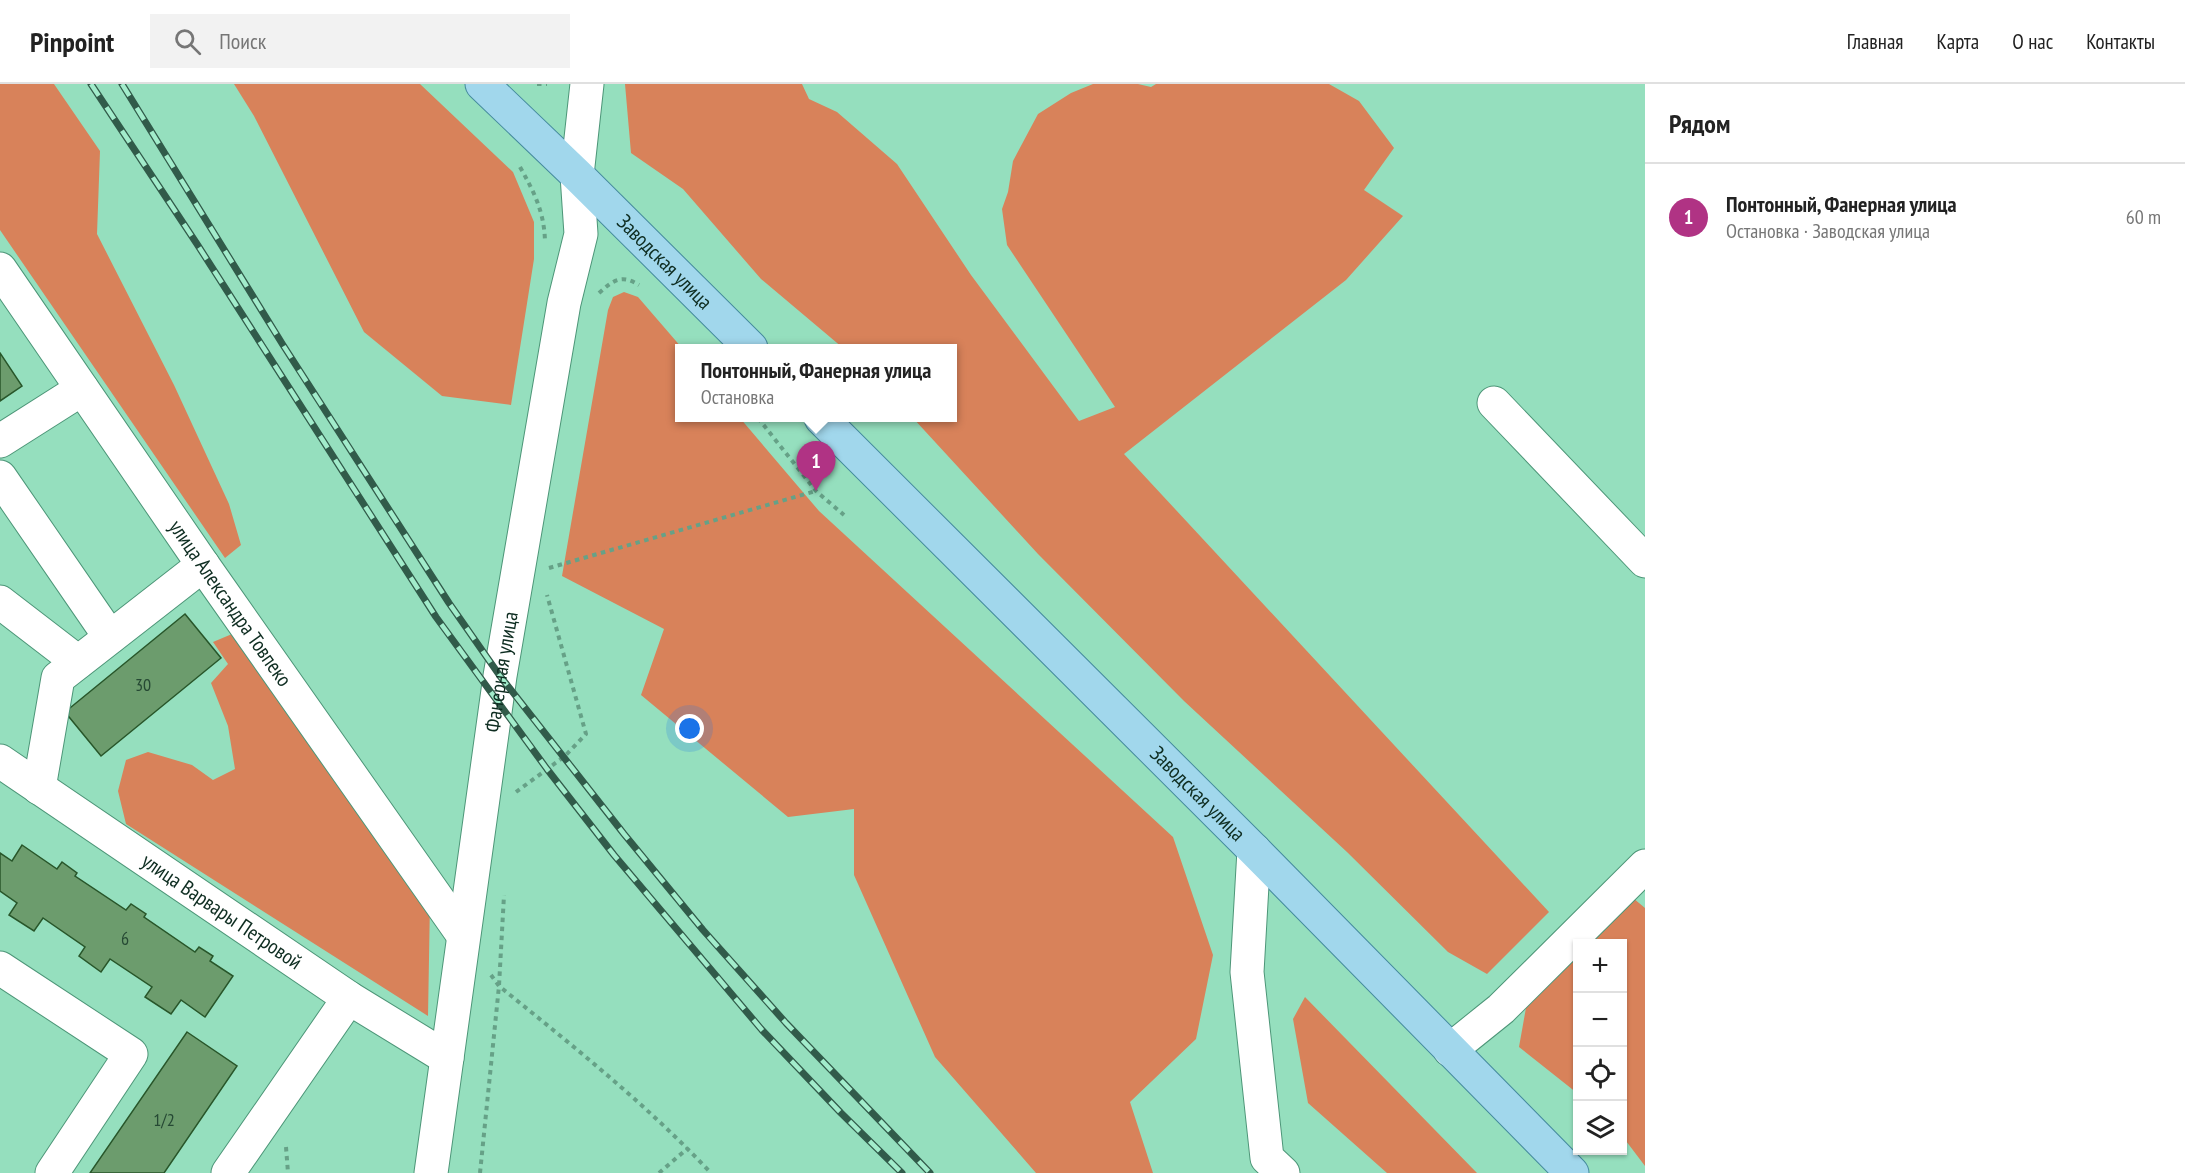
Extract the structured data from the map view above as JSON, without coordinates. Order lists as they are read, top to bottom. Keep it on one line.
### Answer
{"streets":{"main road":["Заводская улица"],"street":["улица Александра Товпеко","Фанерная улица","улица Варвары Петровой"]},"crossings":[["Заводская улица","Фанерная улица"],["улица Александра Товпеко","Фанерная улица"],["Фанерная улица","улица Варвары Петровой"]],"house_numbers":["30","6","1/2"],"page":{"header":"Pinpoint","search":"Поиск","nav":["Главная","Карта","О нас","Контакты"],"heading":"Рядом","list":[{"mark":"1","name":"Понтонный, Фанерная улица","note":"Остановка · Заводская улица","value":"60 m"}],"popup":["Понтонный, Фанерная улица","Остановка"],"pins":"1","map_buttons":["+","−"]}}
